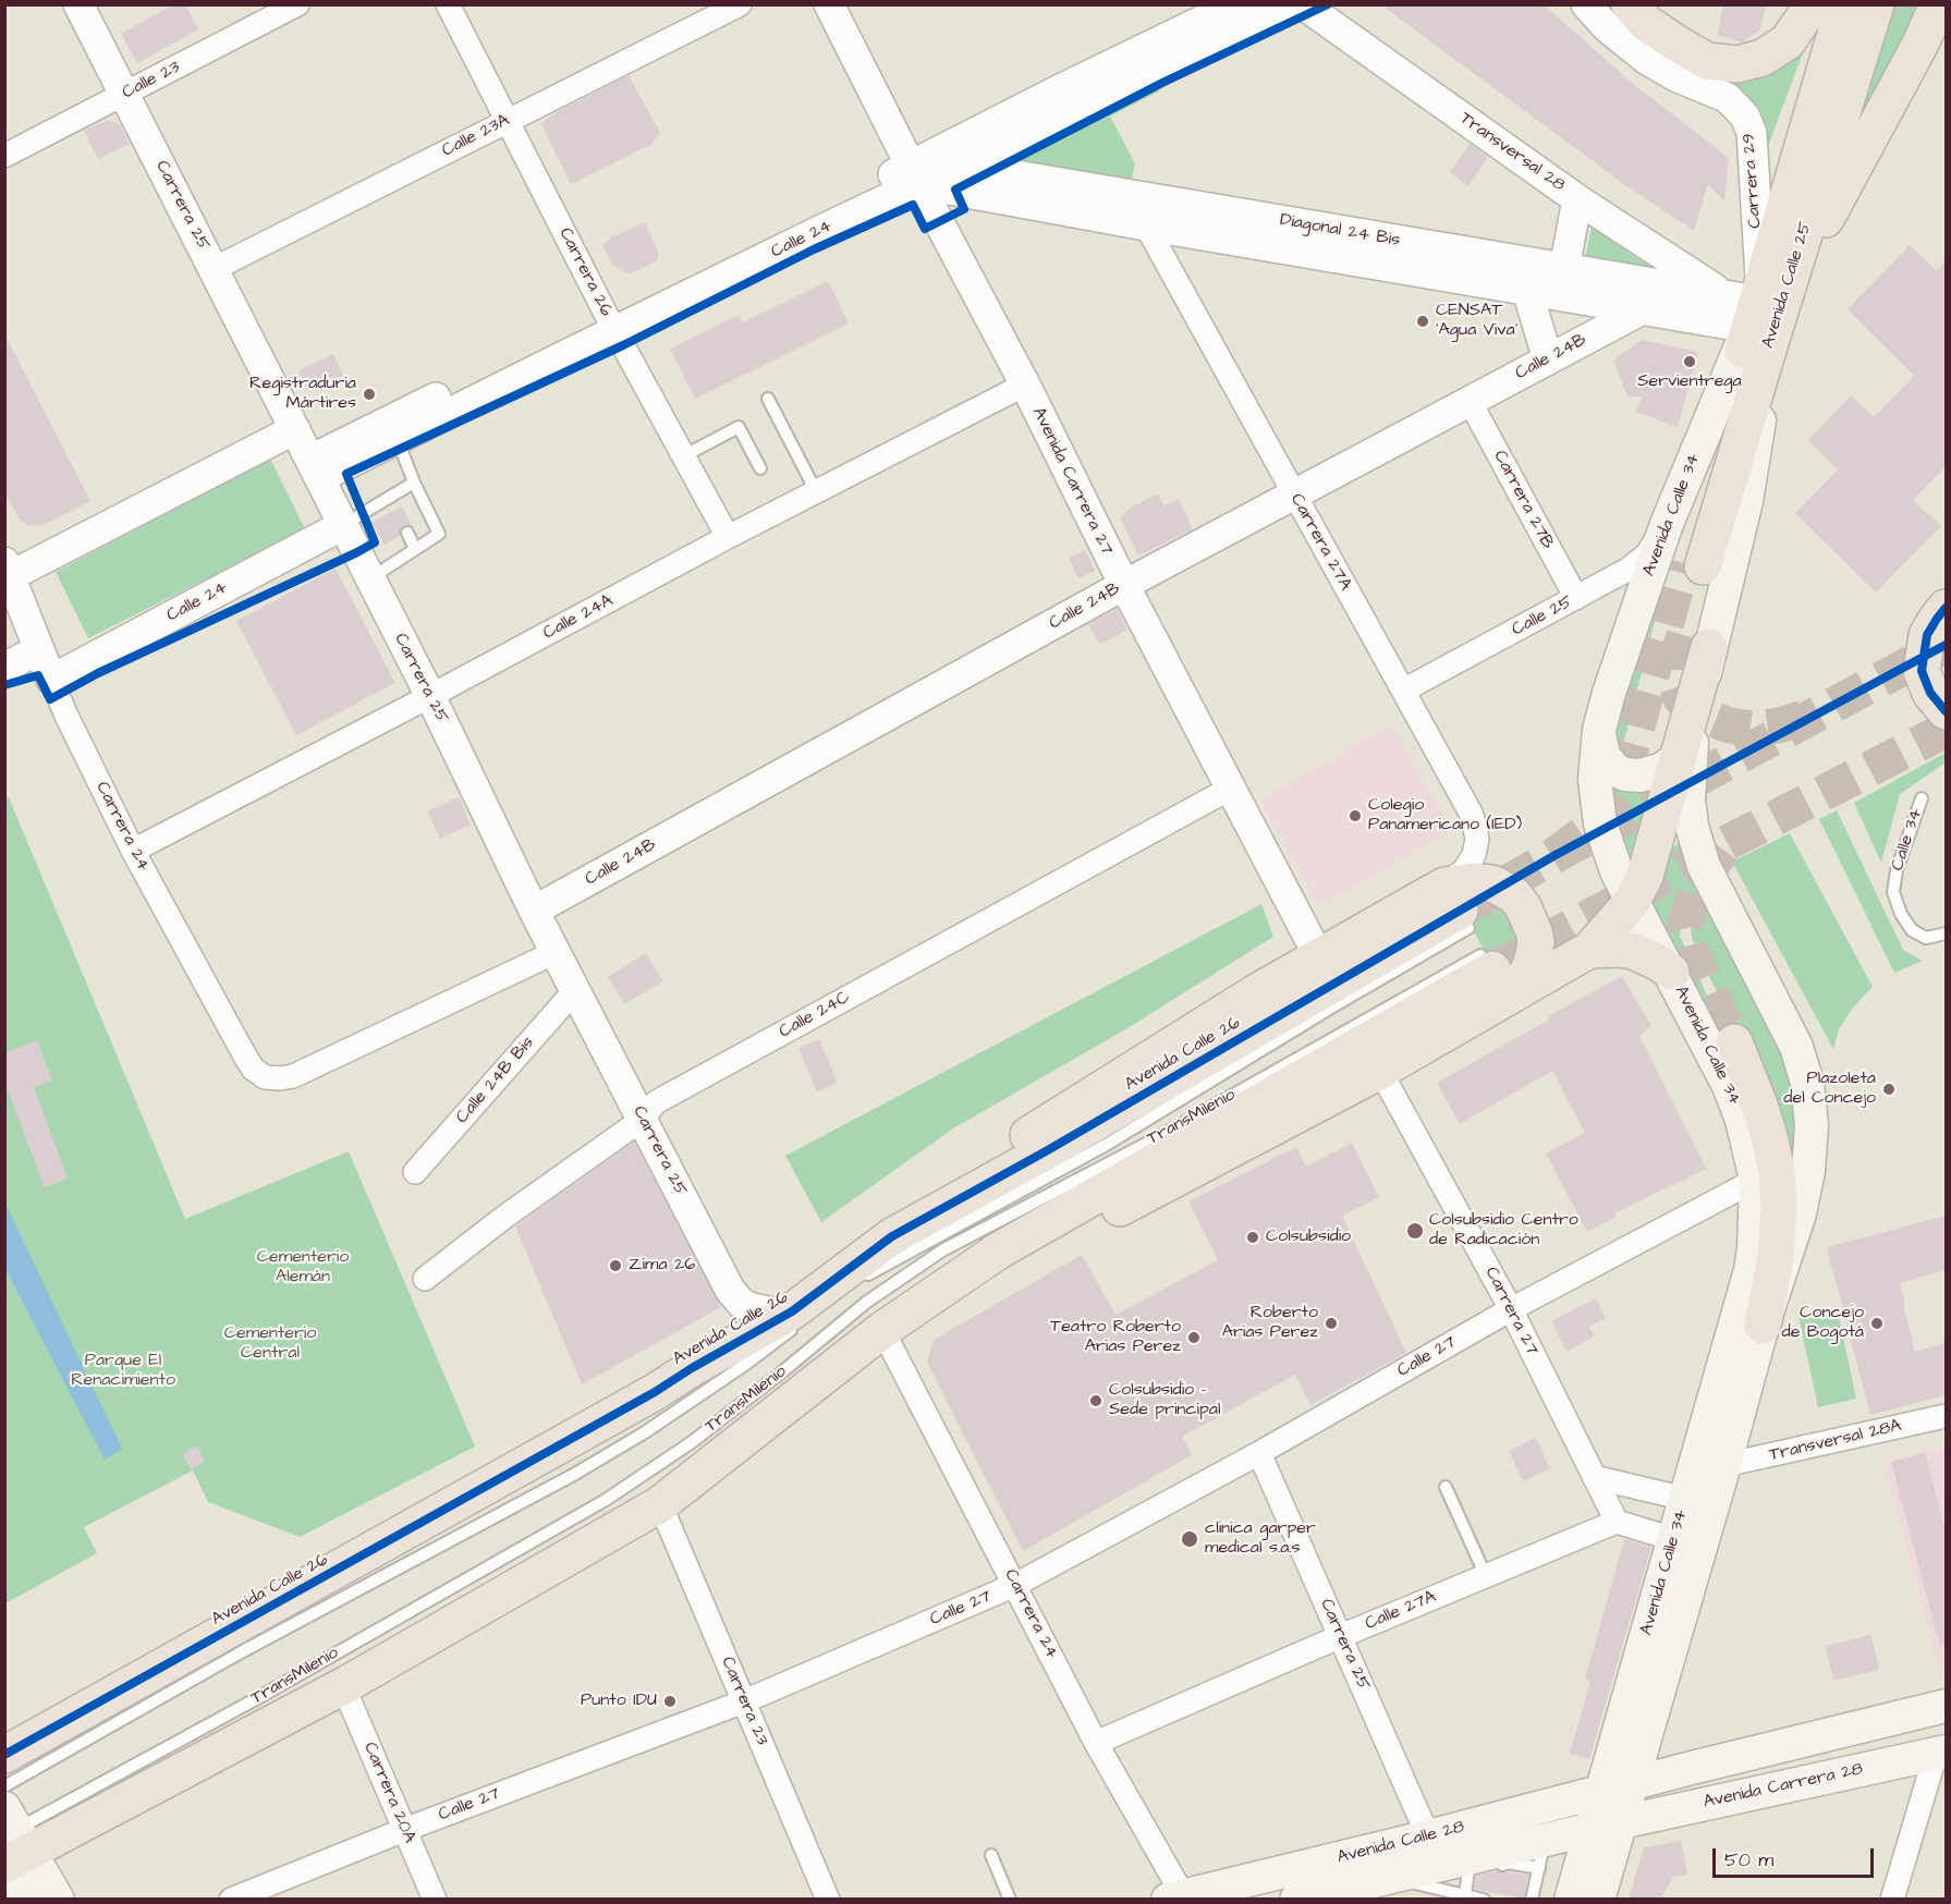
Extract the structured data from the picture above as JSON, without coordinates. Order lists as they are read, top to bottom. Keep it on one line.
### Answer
{"streets":{"main road":["Avenida Calle 25","Avenida Calle 34","Avenida Calle 26","Avenida Carrera 28","Avenida Calle 28"],"street":["Calle 23","Calle 23A","Transversal 28","Carrera 29","Carrera 25","Diagonal 24 Bis","Calle 24","Carrera 26","Calle 24B","Avenida Carrera 27","Carrera 27B","Carrera 27A","Calle 25","Calle 24A","Carrera 24","Calle 24C","Calle 24B Bis","Carrera 27","Calle 27","Transversal 28A","Calle 27A","Carrera 23","Carrera 20A"],"lane":["Calle 34","TransMilenio"]},"crossings":[["Calle 23","Carrera 25"],["Calle 23A","Carrera 25"],["Calle 23A","Carrera 26"],["Transversal 28","Carrera 29"],["Transversal 28","Diagonal 24 Bis"],["Transversal 28","Avenida Calle 25"],["Transversal 28","Avenida Calle 34"],["Carrera 29","Diagonal 24 Bis"],["Carrera 29","Avenida Calle 25"],["Carrera 29","Avenida Calle 34"],["Carrera 25","Calle 24"],["Carrera 25","Calle 24B"],["Carrera 25","Calle 24A"],["Carrera 25","Carrera 24"],["Carrera 25","Calle 24C"],["Carrera 25","Avenida Calle 26"],["Carrera 25","Calle 24B Bis"],["Carrera 25","TransMilenio"],["Carrera 25","Calle 27"],["Carrera 25","Calle 27A"],["Carrera 25","Avenida Calle 28"],["Diagonal 24 Bis","Calle 24"],["Diagonal 24 Bis","Avenida Calle 25"],["Diagonal 24 Bis","Calle 24B"],["Diagonal 24 Bis","Avenida Carrera 27"],["Diagonal 24 Bis","Avenida Calle 34"],["Diagonal 24 Bis","Carrera 27A"],["Calle 24","Carrera 26"],["Calle 24","Avenida Carrera 27"],["Calle 24","Carrera 24"],["Carrera 26","Calle 24A"],["Avenida Calle 25","Avenida Calle 34"],["Calle 24B","Avenida Carrera 27"],["Calle 24B","Carrera 27B"],["Calle 24B","Carrera 27A"],["Avenida Carrera 27","Calle 24A"],["Avenida Carrera 27","Calle 24C"],["Carrera 27B","Calle 25"],["Avenida Calle 34","Calle 25"],["Avenida Calle 34","Calle 27"],["Avenida Calle 34","Transversal 28A"],["Avenida Calle 34","Avenida Carrera 28"],["Avenida Calle 34","Avenida Calle 28"],["Carrera 27A","Calle 25"],["Carrera 27A","Avenida Calle 26"],["Carrera 27A","TransMilenio"],["Calle 24A","Carrera 24"],["Carrera 24","Calle 27"],["Carrera 24","Calle 27A"],["Carrera 24","Avenida Calle 28"],["Avenida Calle 26","TransMilenio"],["Carrera 27","Calle 27"],["Carrera 27","Calle 27A"],["Calle 27","Carrera 23"],["Calle 27","Carrera 20A"],["Avenida Carrera 28","Avenida Calle 28"]],"parks":["Cementerio Alemán","Cementerio Central","Parque El Renacimiento"],"places":["CENSAT 'Agua Viva'","Servientrega","Registraduria Mártires","Colegio Panamericano (IED)","Plazoleta del Concejo","Colsubsidio Centro de Radicación","Colsubsidio","Zima 26","Roberto Arias Perez","Concejo de Bogotá","Teatro Roberto Arias Perez","Colsubsidio - Sede principal","clinica garper medical s.a.s","Punto IDU"],"scale_bar":"50 m"}
